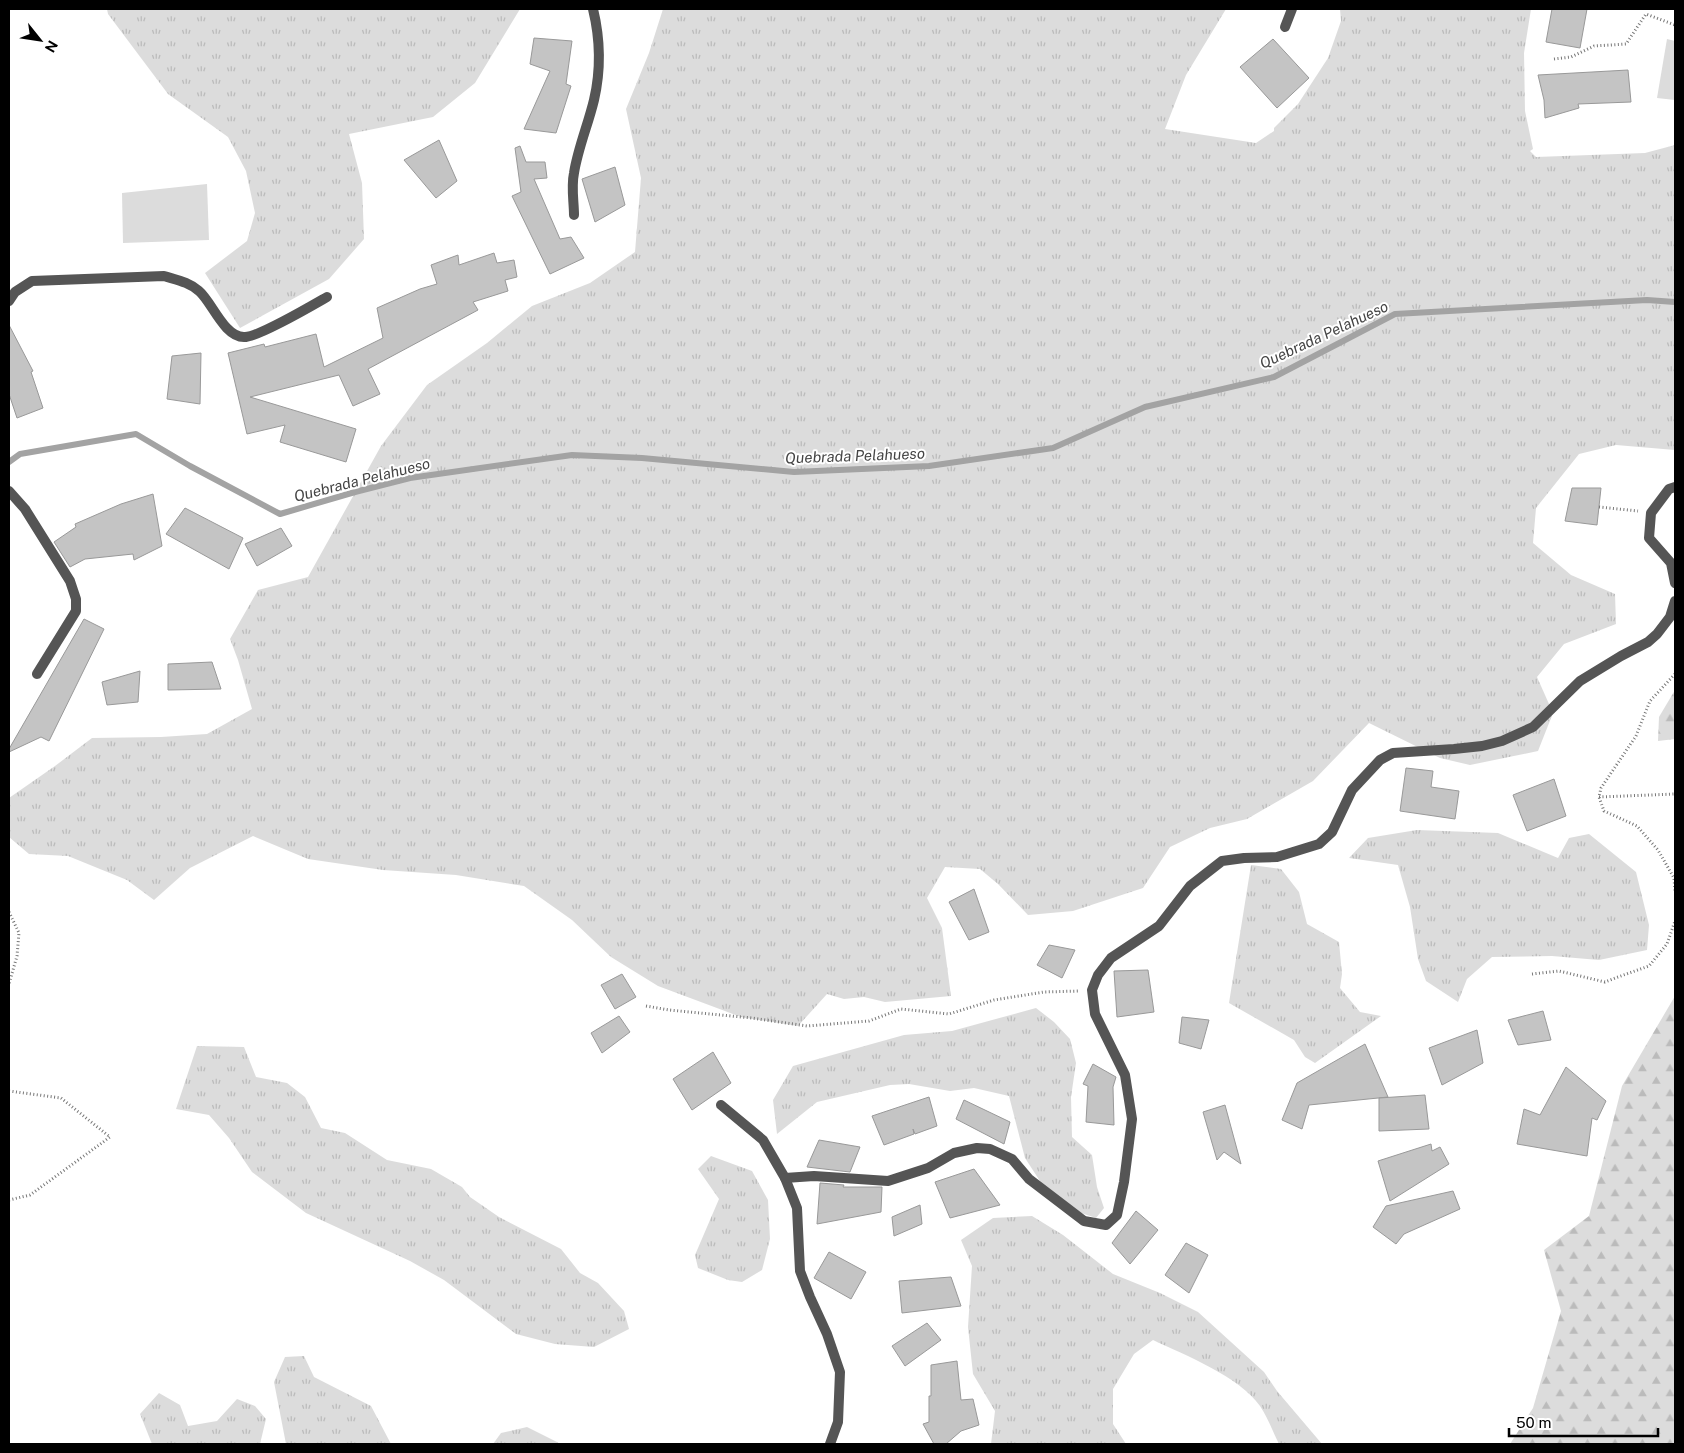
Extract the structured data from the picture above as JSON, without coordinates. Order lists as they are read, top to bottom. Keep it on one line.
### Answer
{"water":["Quebrada Pelahueso"],"scale_bar":"50 m","north":"bottom right"}
